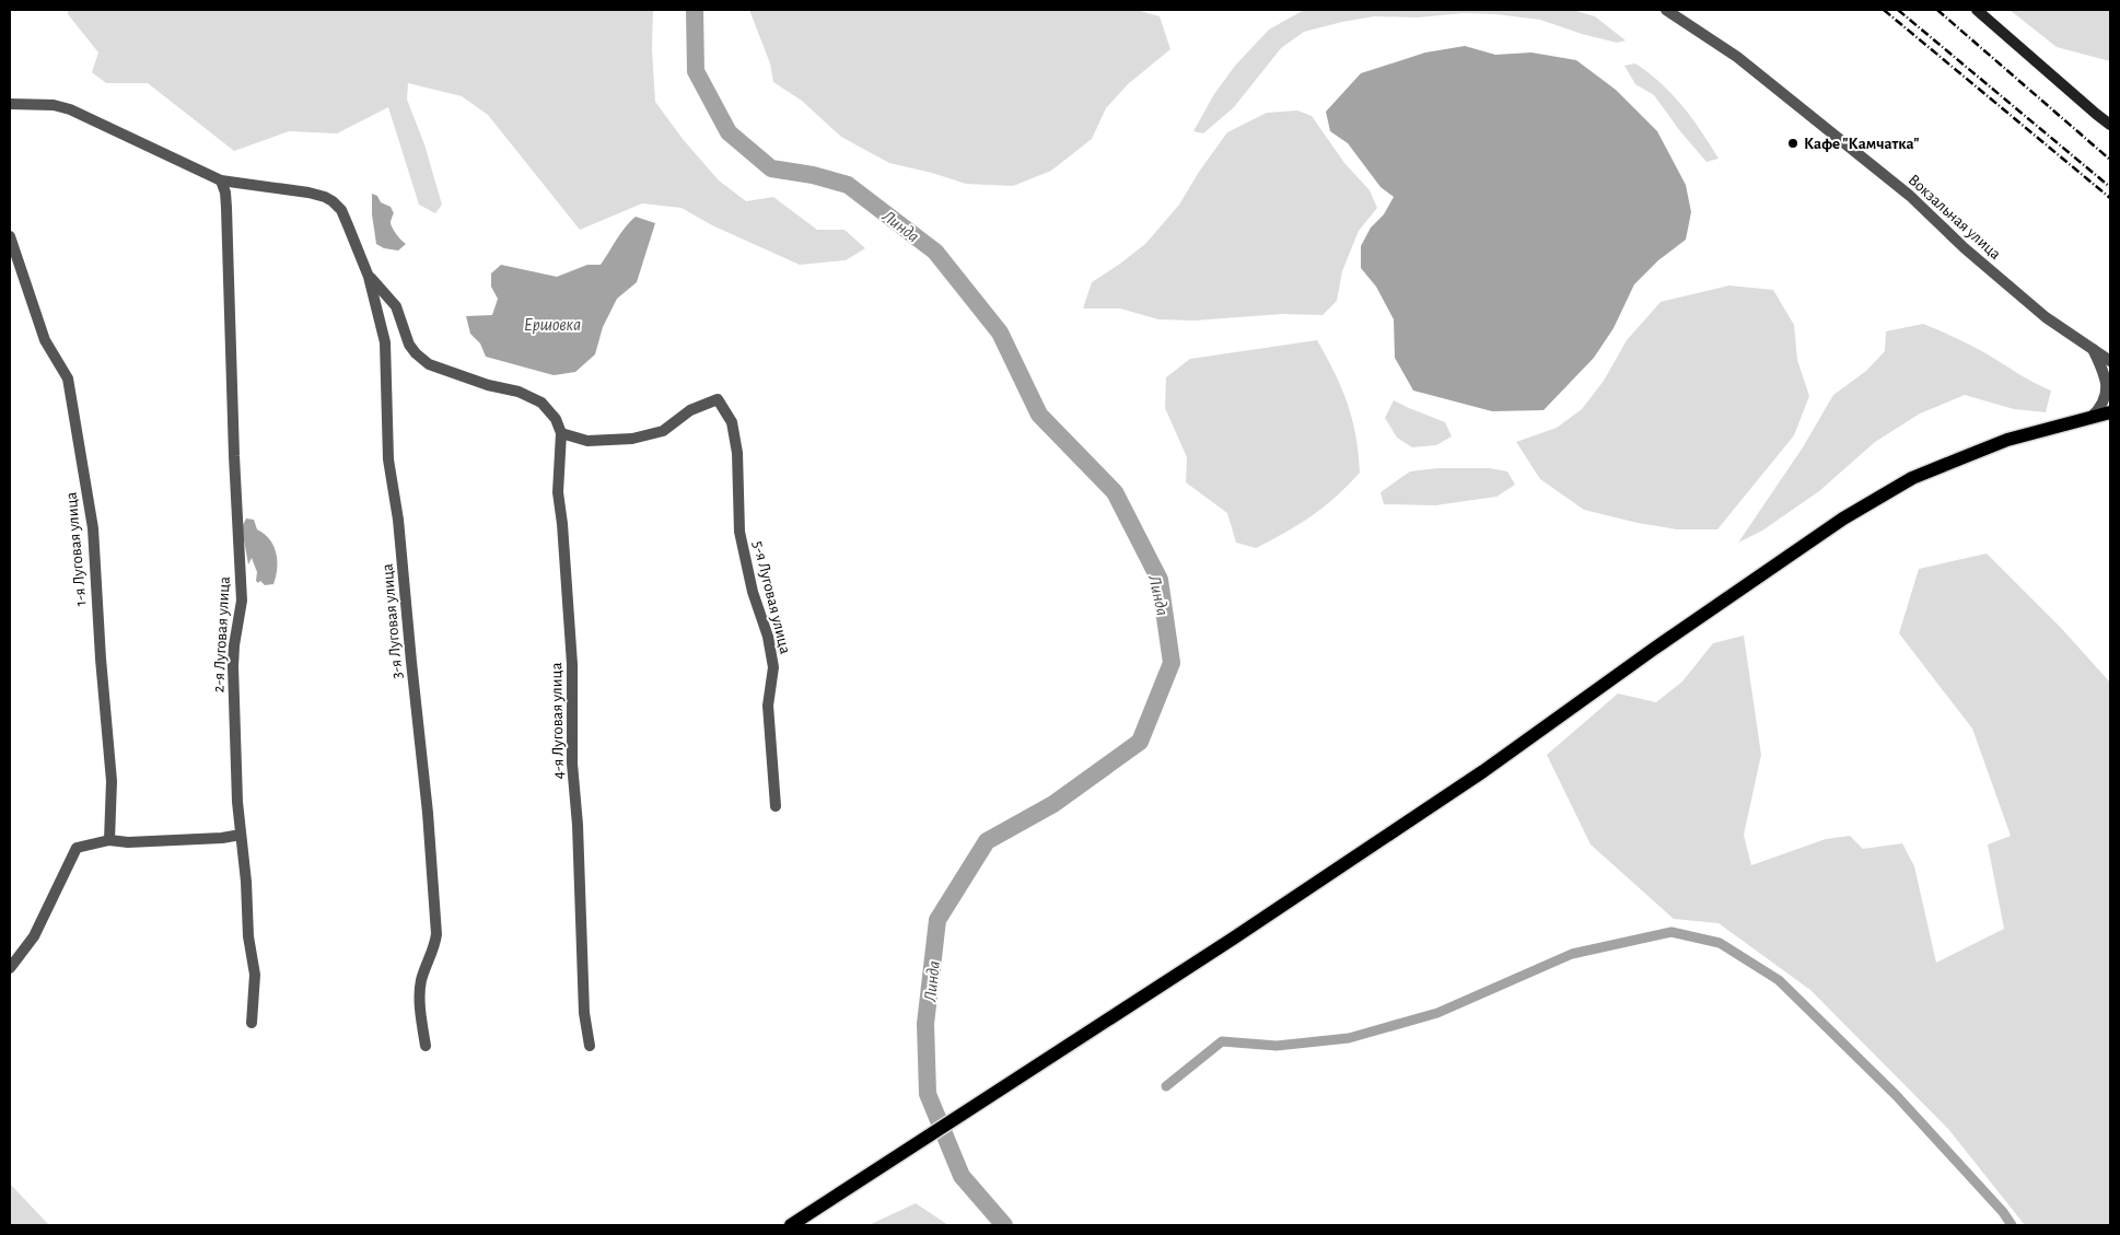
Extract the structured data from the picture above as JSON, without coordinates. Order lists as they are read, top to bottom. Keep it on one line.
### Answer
{"streets":{"street":["Вокзальная улица","1-я Луговая улица","5-я Луговая улица","3-я Луговая улица","2-я Луговая улица","4-я Луговая улица"]},"crossings":[["5-я Луговая улица","4-я Луговая улица"],["3-я Луговая улица","2-я Луговая улица"]],"water":["Линда","Ершовка"],"places":["Кафе \"Камчатка\""]}
